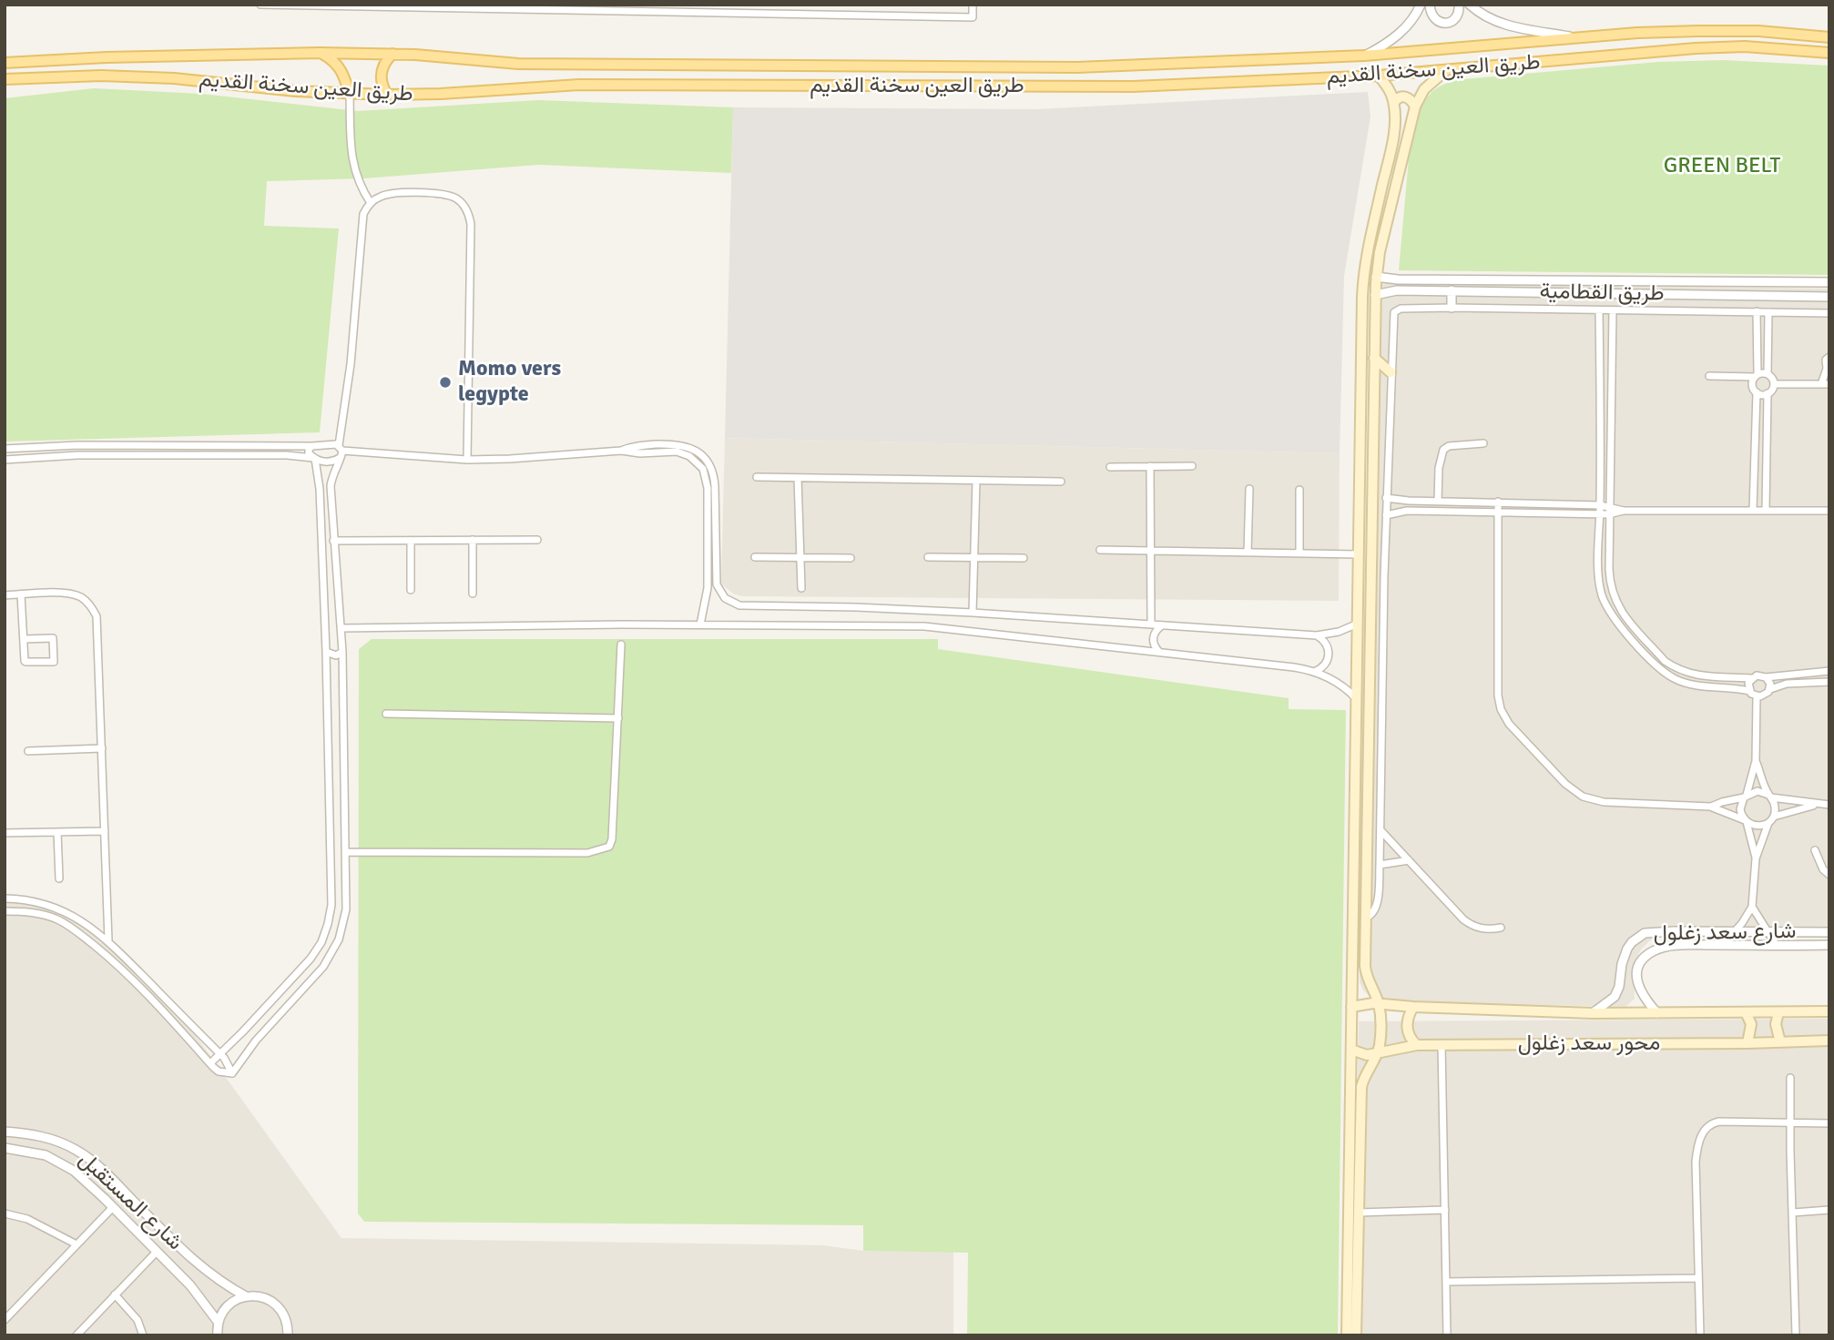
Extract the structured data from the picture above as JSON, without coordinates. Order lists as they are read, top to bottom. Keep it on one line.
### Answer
{"streets":{"main road":["طريق العين سخنة القديم","محور سعد زغلول"],"street":["طريق القطامية","شارع سعد زغلول","شارع المستقبل"]},"crossings":[["شارع سعد زغلول","محور سعد زغلول"]],"parks":["GREEN BELT"],"places":["Momo vers legypte"]}
